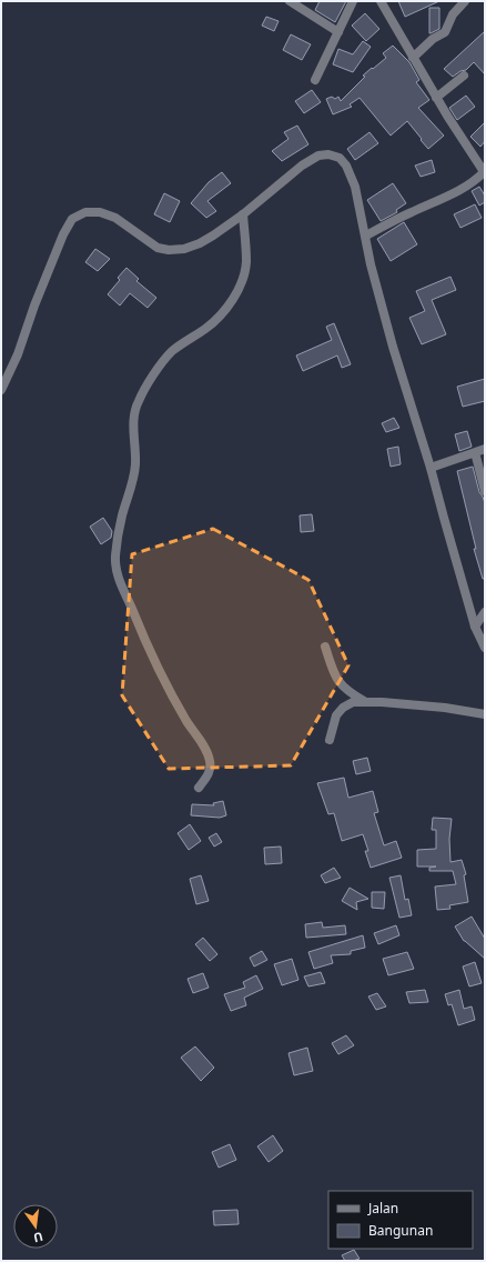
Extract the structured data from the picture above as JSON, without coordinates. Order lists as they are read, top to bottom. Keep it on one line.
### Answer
{"legend":["Jalan","Bangunan"],"north":"bottom"}
